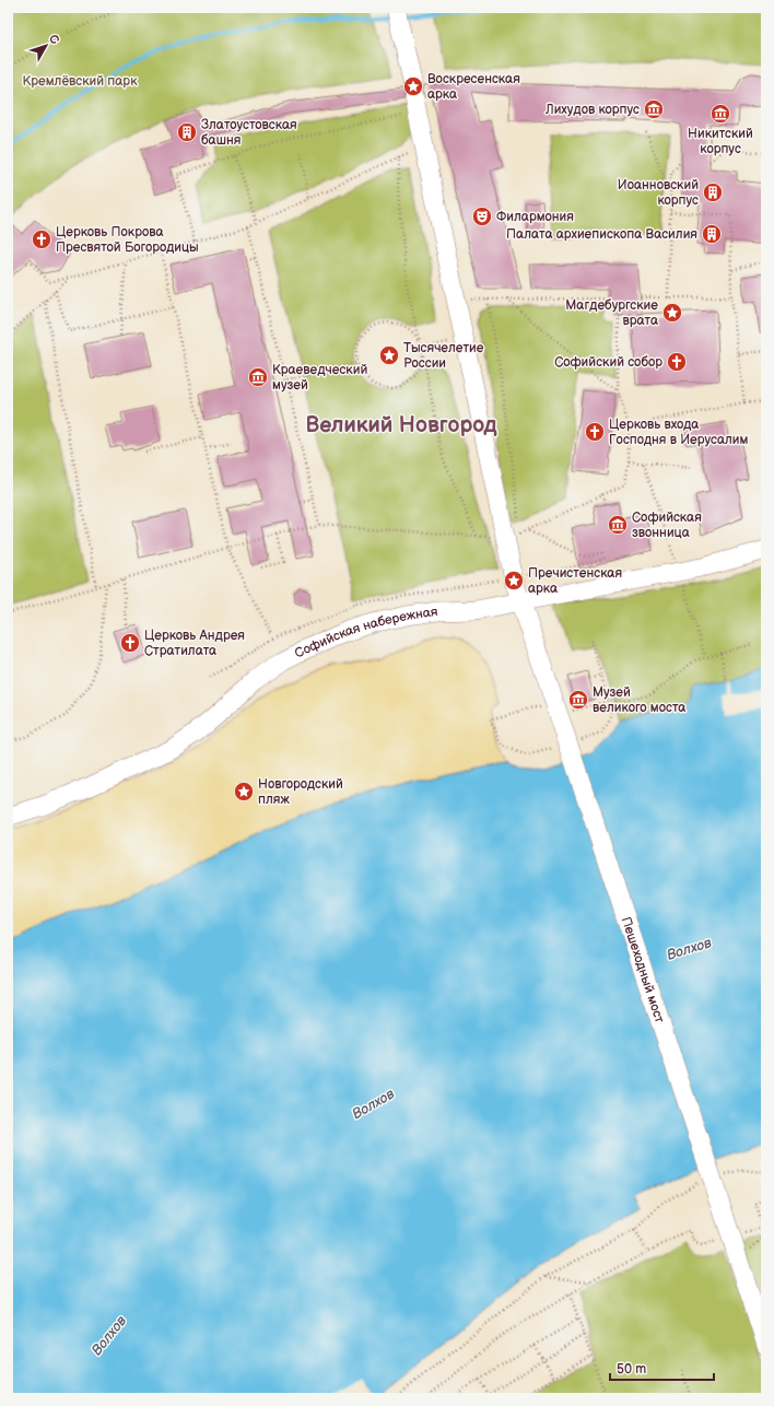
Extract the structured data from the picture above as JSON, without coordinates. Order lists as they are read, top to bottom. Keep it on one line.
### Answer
{"streets":{"street":["Софийская набережная","Пешеходный мост"]},"crossings":[["Софийская набережная","Пешеходный мост"]],"districts":["Великий Новгород"],"water":["Волхов"],"parks":["Кремлёвский парк"],"places":{"place":["Воскресенская арка","Магдебургские врата","Тысячелетие России","Пречистенская арка","Новгородский пляж"],"museum":["Лихудов корпус","Никитский корпус","Краеведческий музей","Софийская звонница","Музей великого моста"],"building":["Златоустовская башня","Иоанновский корпус","Палата архиепископа Василия"],"theatre":["Филармония"],"church":["Церковь Покрова Пресвятой Богородицы","Софийский собор","Церковь входа Господня в Иерусалим","Церковь Андрея Стратилата"]},"scale_bar":"50 m","north":"top right"}
